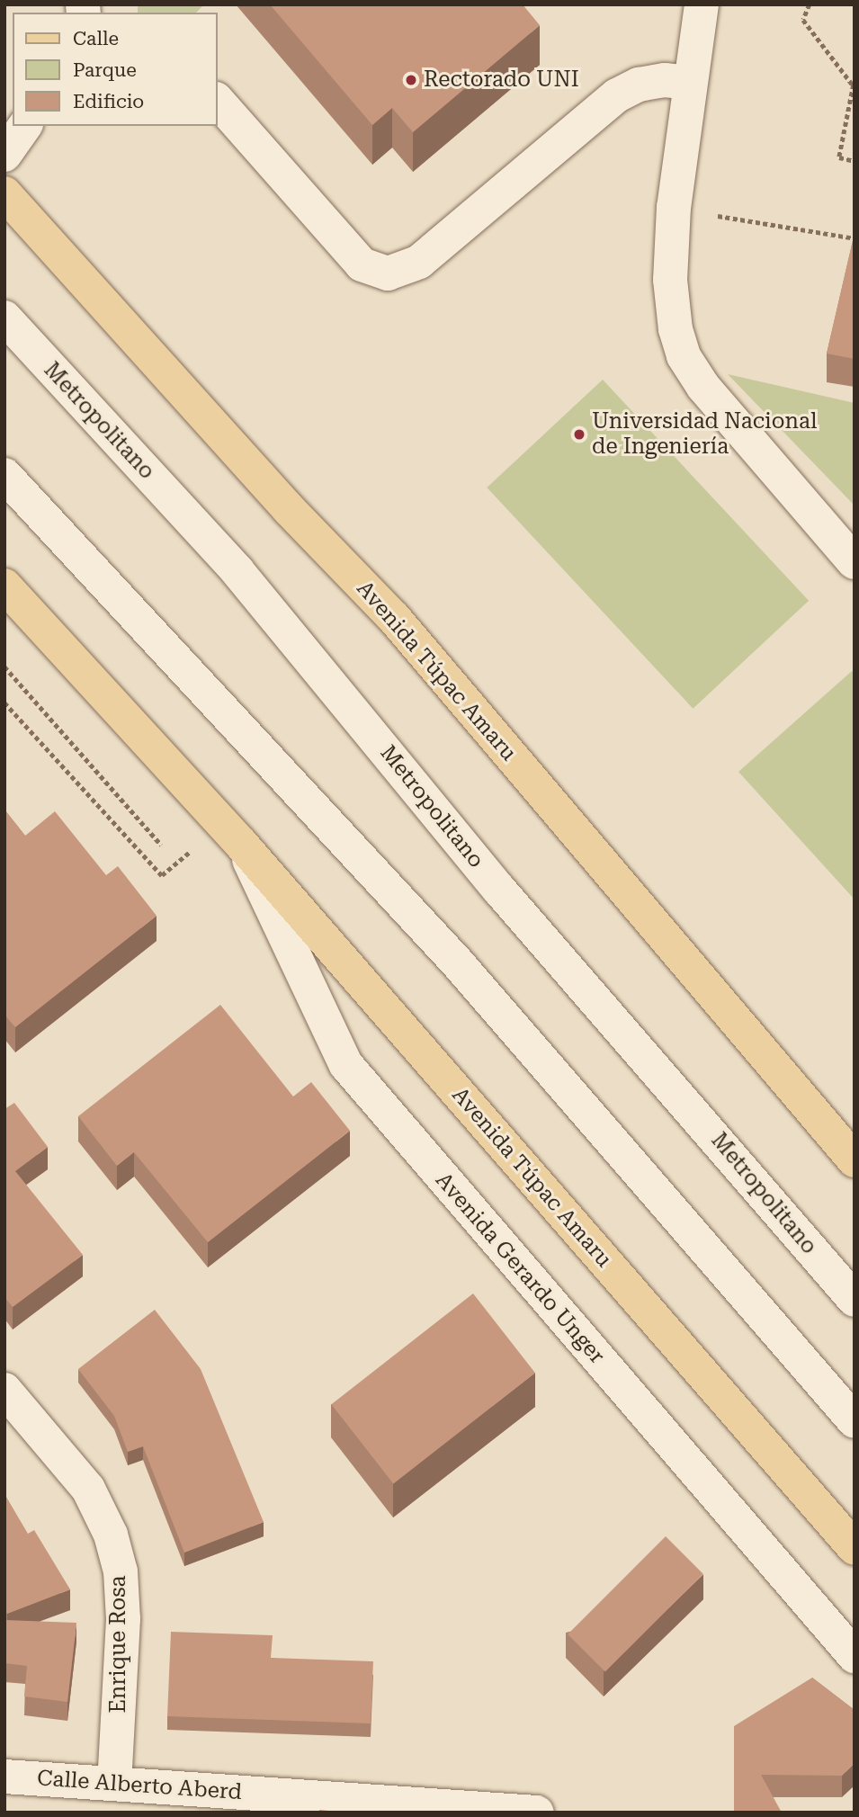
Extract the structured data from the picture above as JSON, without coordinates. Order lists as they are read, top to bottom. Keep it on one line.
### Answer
{"streets":{"main road":["Avenida Túpac Amaru"],"street":["Metropolitano","Avenida Gerardo Unger","Enrique Rosa","Calle Alberto Aberd"]},"crossings":[["Avenida Túpac Amaru","Avenida Gerardo Unger"],["Enrique Rosa","Calle Alberto Aberd"]],"places":["Rectorado UNI","Universidad Nacional de Ingeniería"],"legend":["Calle","Parque","Edificio"]}
